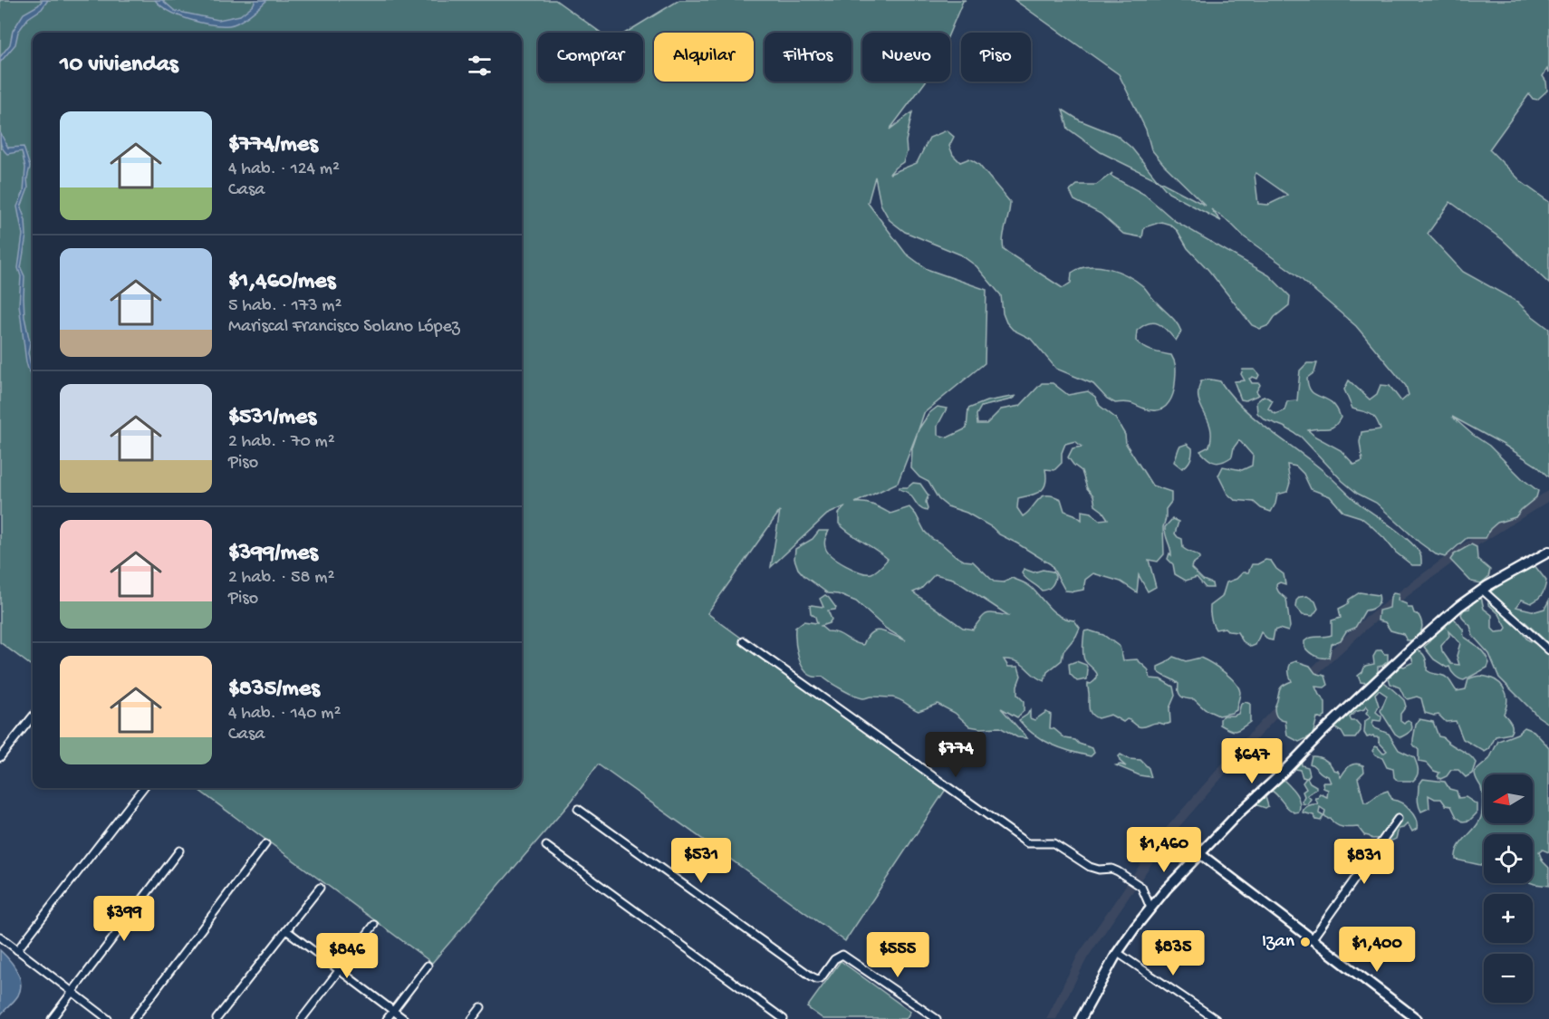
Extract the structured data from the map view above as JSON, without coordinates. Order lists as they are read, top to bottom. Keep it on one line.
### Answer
{"places":["Izan"],"north":"left","page":{"chip":["Comprar","Alquilar","Filtros","Nuevo","Piso"],"heading":"10 viviendas","list":[{"name":"$774/mes","note":"4 hab. · 124 m² · Casa"},{"name":"$1,460/mes","note":"5 hab. · 173 m² · Mariscal Francisco Solano López"},{"name":"$531/mes","note":"2 hab. · 70 m² · Piso"},{"name":"$399/mes","note":"2 hab. · 58 m² · Piso"},{"name":"$835/mes","note":"4 hab. · 140 m² · Casa"}],"price":["$774","$647","$1,460","$531","$831","$399","$1,400","$835","$555","$846"],"map_buttons":["+","−"]}}
